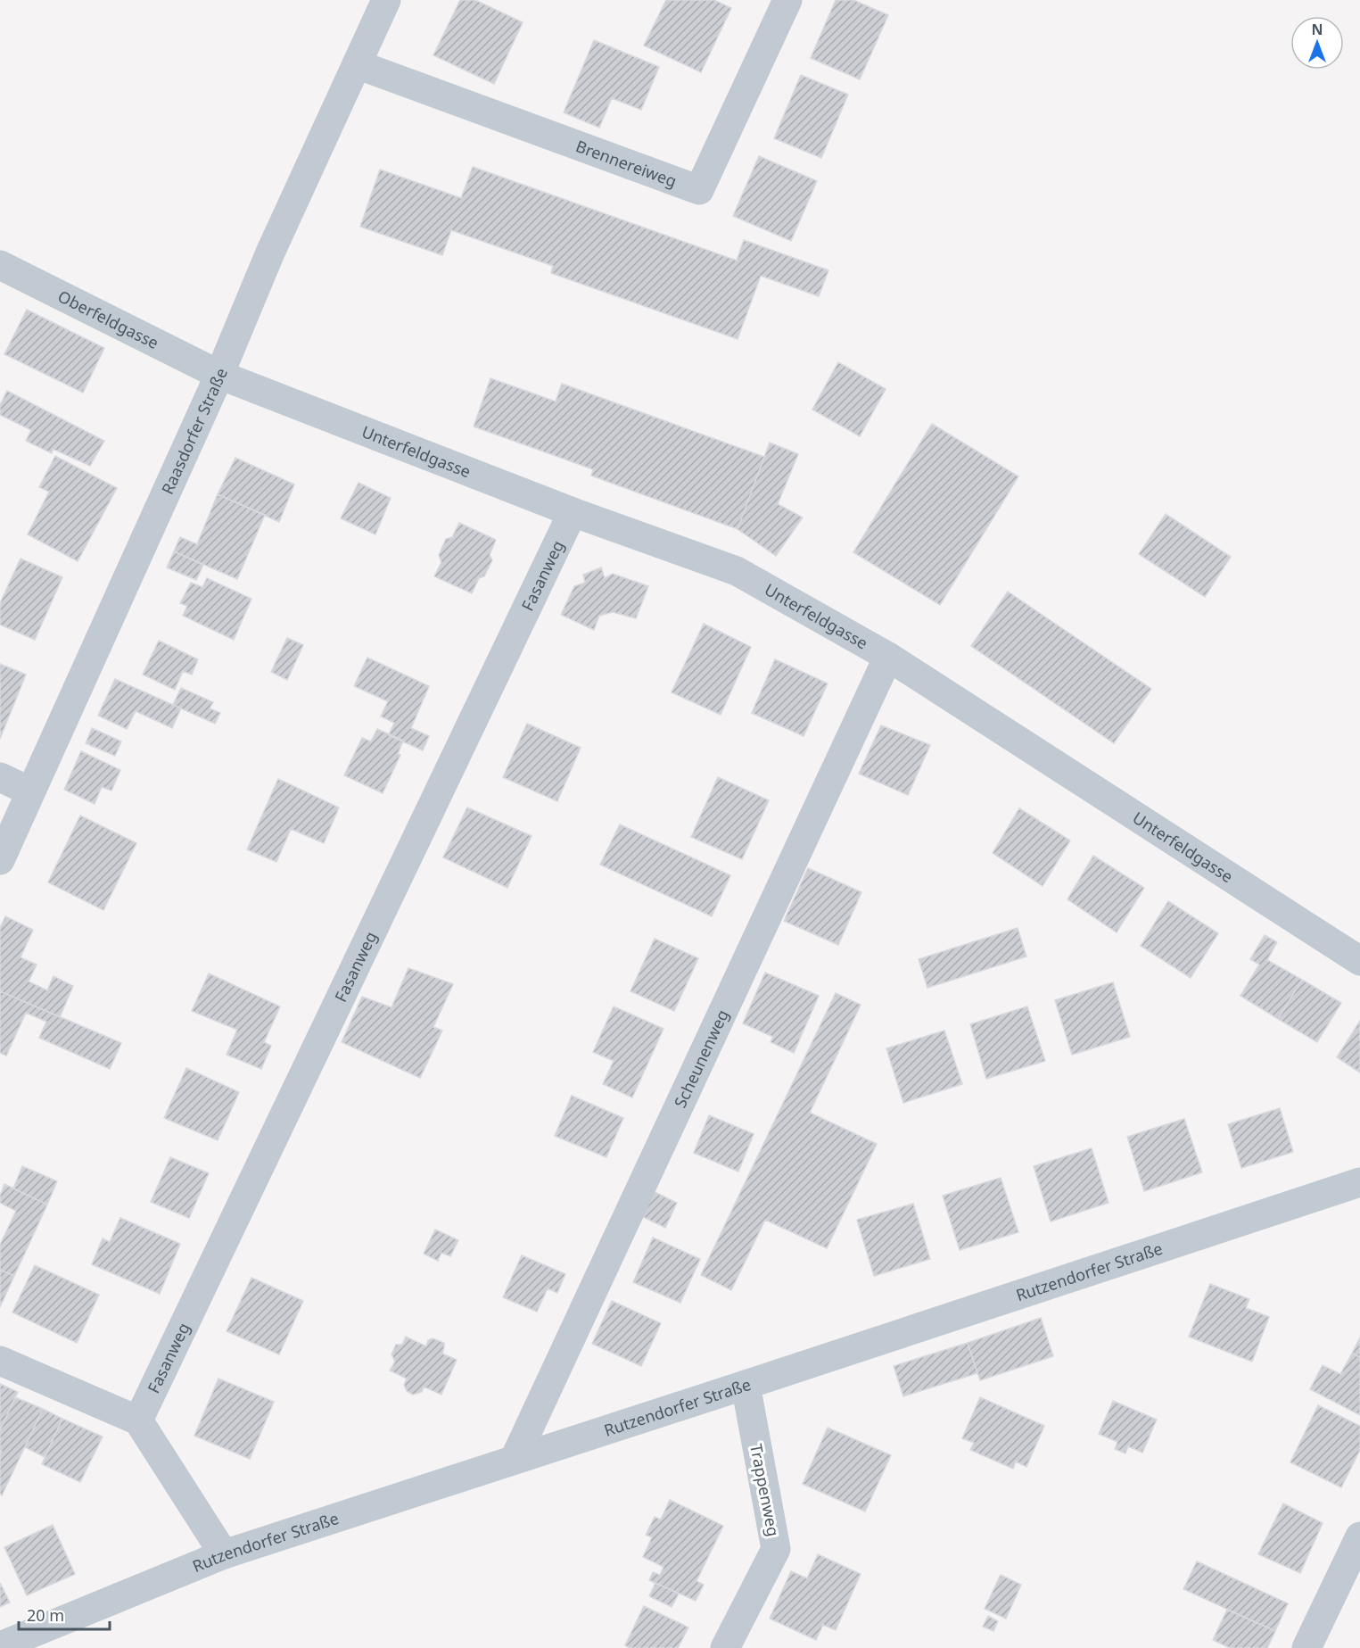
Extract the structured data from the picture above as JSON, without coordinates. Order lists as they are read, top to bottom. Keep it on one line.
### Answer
{"streets":{"street":["Brennereiweg","Oberfeldgasse","Raasdorfer Straße","Unterfeldgasse","Fasanweg","Scheunenweg","Rutzendorfer Straße","Trappenweg"]},"crossings":[["Brennereiweg","Raasdorfer Straße"],["Oberfeldgasse","Raasdorfer Straße"],["Oberfeldgasse","Unterfeldgasse"],["Raasdorfer Straße","Unterfeldgasse"],["Unterfeldgasse","Fasanweg"],["Unterfeldgasse","Scheunenweg"],["Scheunenweg","Rutzendorfer Straße"],["Rutzendorfer Straße","Trappenweg"]],"scale_bar":"20 m","north":"top"}
